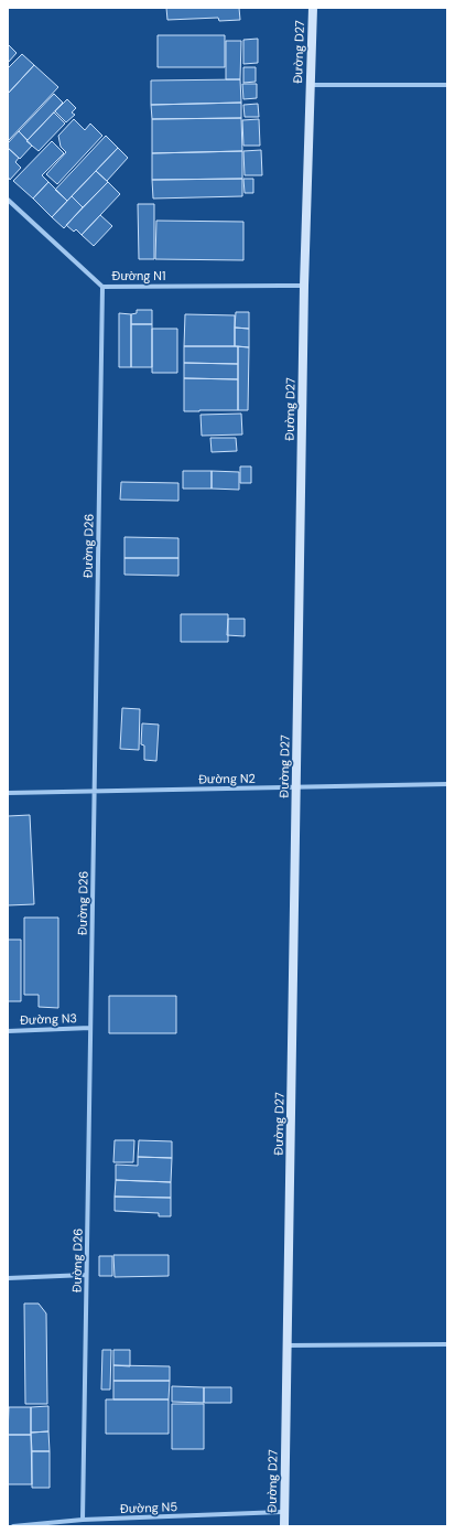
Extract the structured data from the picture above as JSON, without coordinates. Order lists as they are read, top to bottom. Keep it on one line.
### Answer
{"streets":{"street":["Đường D27","Đường N1","Đường D26","Đường N2","Đường N3","Đường N5"]},"crossings":[["Đường D27","Đường N1"],["Đường D27","Đường N2"],["Đường D27","Đường N5"],["Đường N1","Đường D26"],["Đường D26","Đường N2"],["Đường D26","Đường N3"],["Đường D26","Đường N5"]]}
